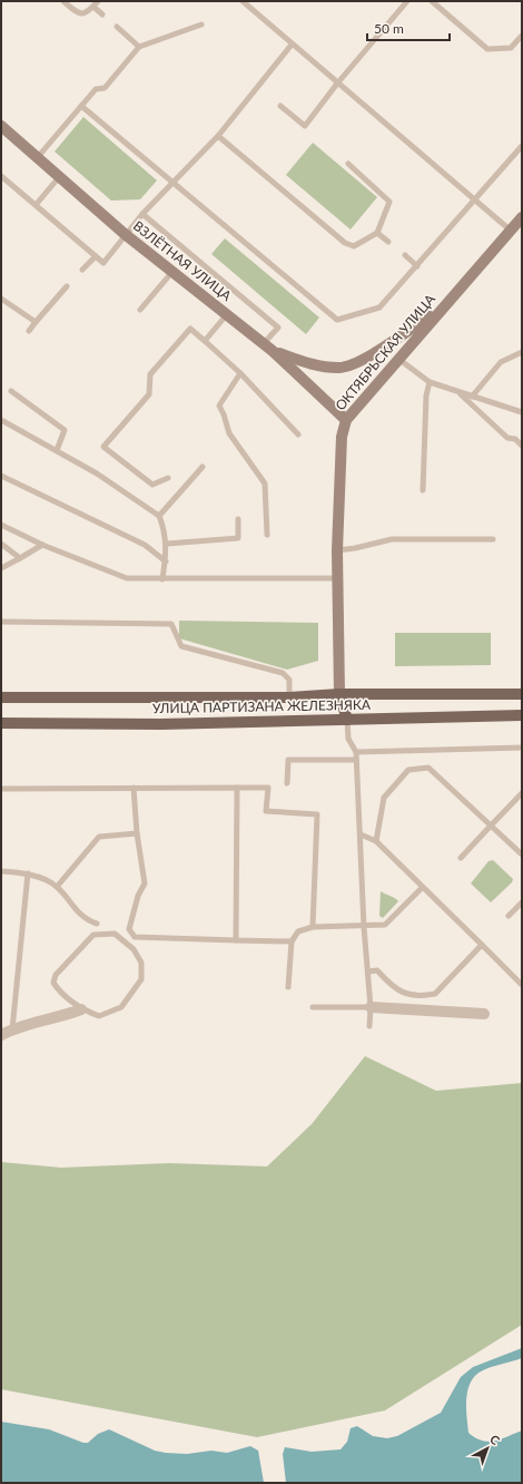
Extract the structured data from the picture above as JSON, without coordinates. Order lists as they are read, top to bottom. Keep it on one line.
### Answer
{"streets":{"main road":["ВЗЛЁТНАЯ УЛИЦА","ОКТЯБРЬСКАЯ УЛИЦА","УЛИЦА ПАРТИЗАНА ЖЕЛЕЗНЯКА"]},"crossings":[["ВЗЛЁТНАЯ УЛИЦА","ОКТЯБРЬСКАЯ УЛИЦА"],["ОКТЯБРЬСКАЯ УЛИЦА","УЛИЦА ПАРТИЗАНА ЖЕЛЕЗНЯКА"]],"scale_bar":"50 m","north":"top right"}
